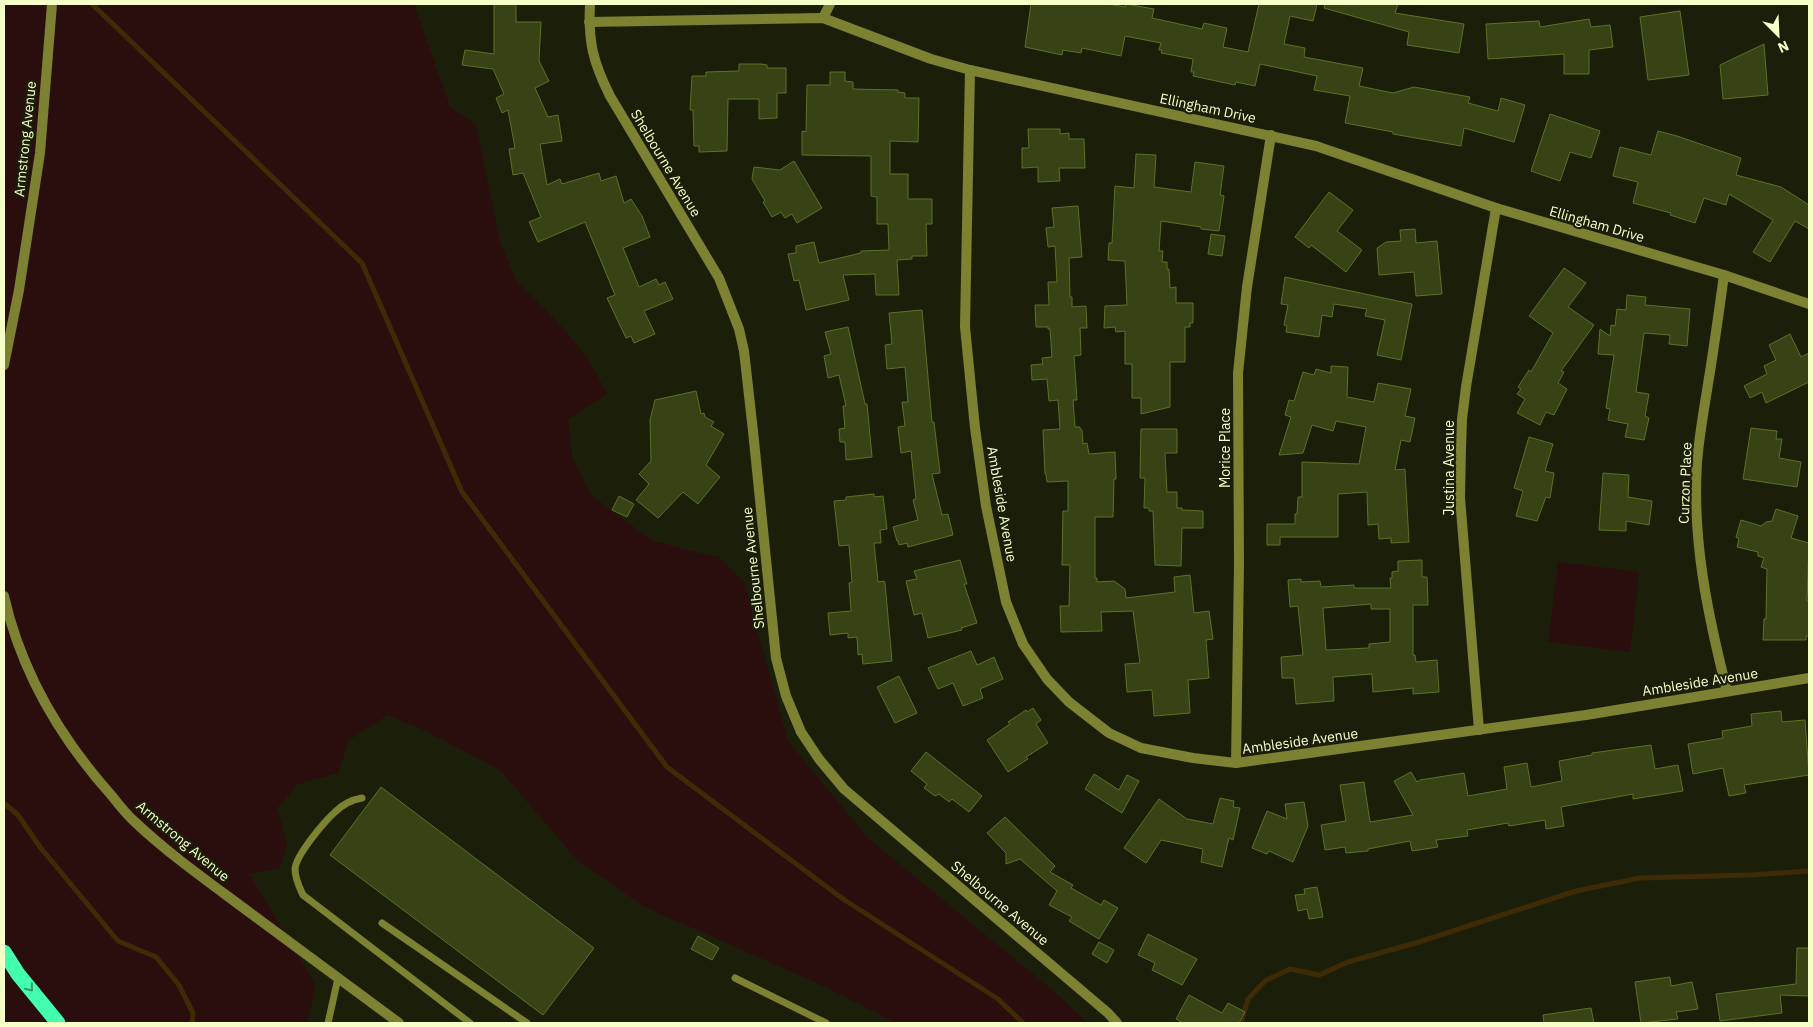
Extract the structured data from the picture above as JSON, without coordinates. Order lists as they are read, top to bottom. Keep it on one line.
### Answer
{"streets":{"street":["Ellingham Drive","Armstrong Avenue","Shelbourne Avenue","Morice Place","Justina Avenue","Curzon Place","Ambleside Avenue"]},"crossings":[["Ellingham Drive","Shelbourne Avenue"],["Ellingham Drive","Morice Place"],["Ellingham Drive","Justina Avenue"],["Ellingham Drive","Curzon Place"],["Ellingham Drive","Ambleside Avenue"],["Morice Place","Ambleside Avenue"],["Justina Avenue","Ambleside Avenue"],["Curzon Place","Ambleside Avenue"]],"north":"bottom right"}
